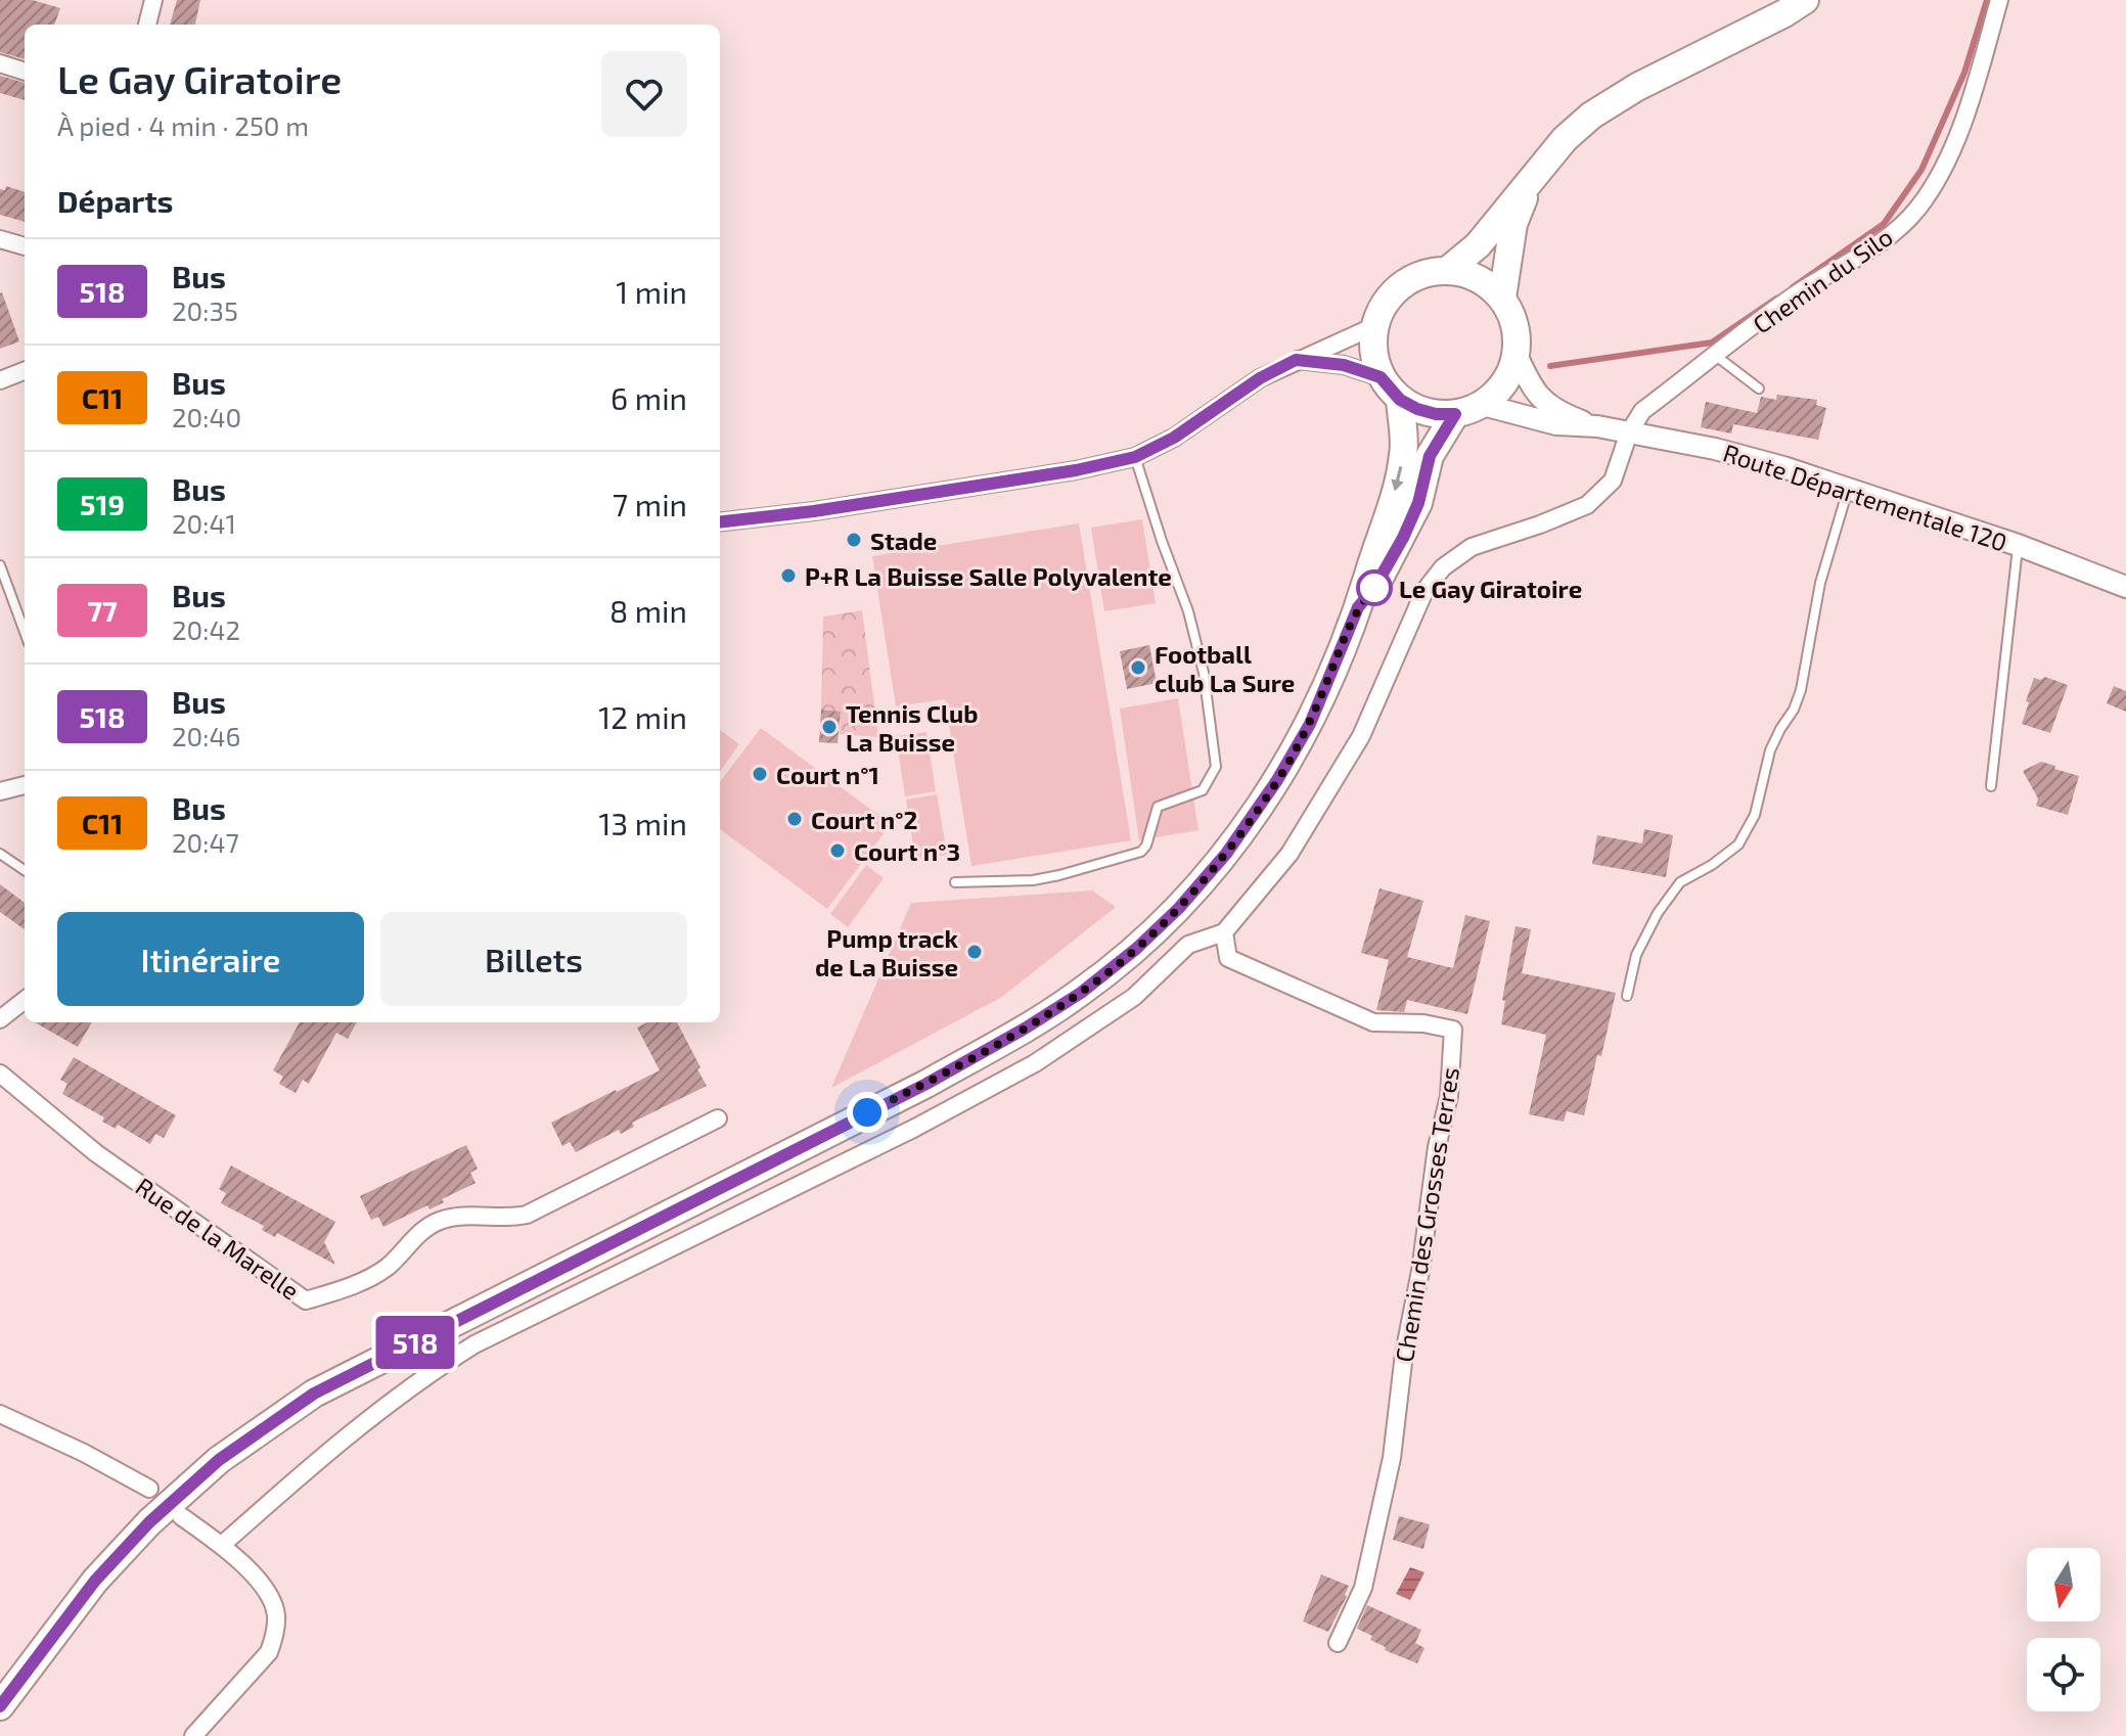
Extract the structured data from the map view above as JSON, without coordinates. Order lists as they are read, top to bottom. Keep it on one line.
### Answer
{"streets":{"street":["Chemin du Silo","Route Départementale 120","Chemin des Grosses Terres","Rue de la Marelle"]},"crossings":[["Chemin du Silo","Route Départementale 120"]],"places":["Stade","P+R La Buisse Salle Polyvalente","Le Gay Giratoire","Football club La Sure","Tennis Club La Buisse","Court n°1","Court n°2","Court n°3","Pump track de La Buisse"],"lines":["bus line 518"],"north":"bottom","page":{"on_map":"518","heading":[["Le Gay Giratoire","À pied · 4 min · 250 m"],"Départs"],"list":[{"mark":"518","name":"Bus","note":"20:35","value":"1 min"},{"mark":"C11","name":"Bus","note":"20:40","value":"6 min"},{"mark":"519","name":"Bus","note":"20:41","value":"7 min"},{"mark":"77","name":"Bus","note":"20:42","value":"8 min"},{"mark":"518","name":"Bus","note":"20:46","value":"12 min"},{"mark":"C11","name":"Bus","note":"20:47","value":"13 min"}],"buttons":["Itinéraire","Billets"]}}
